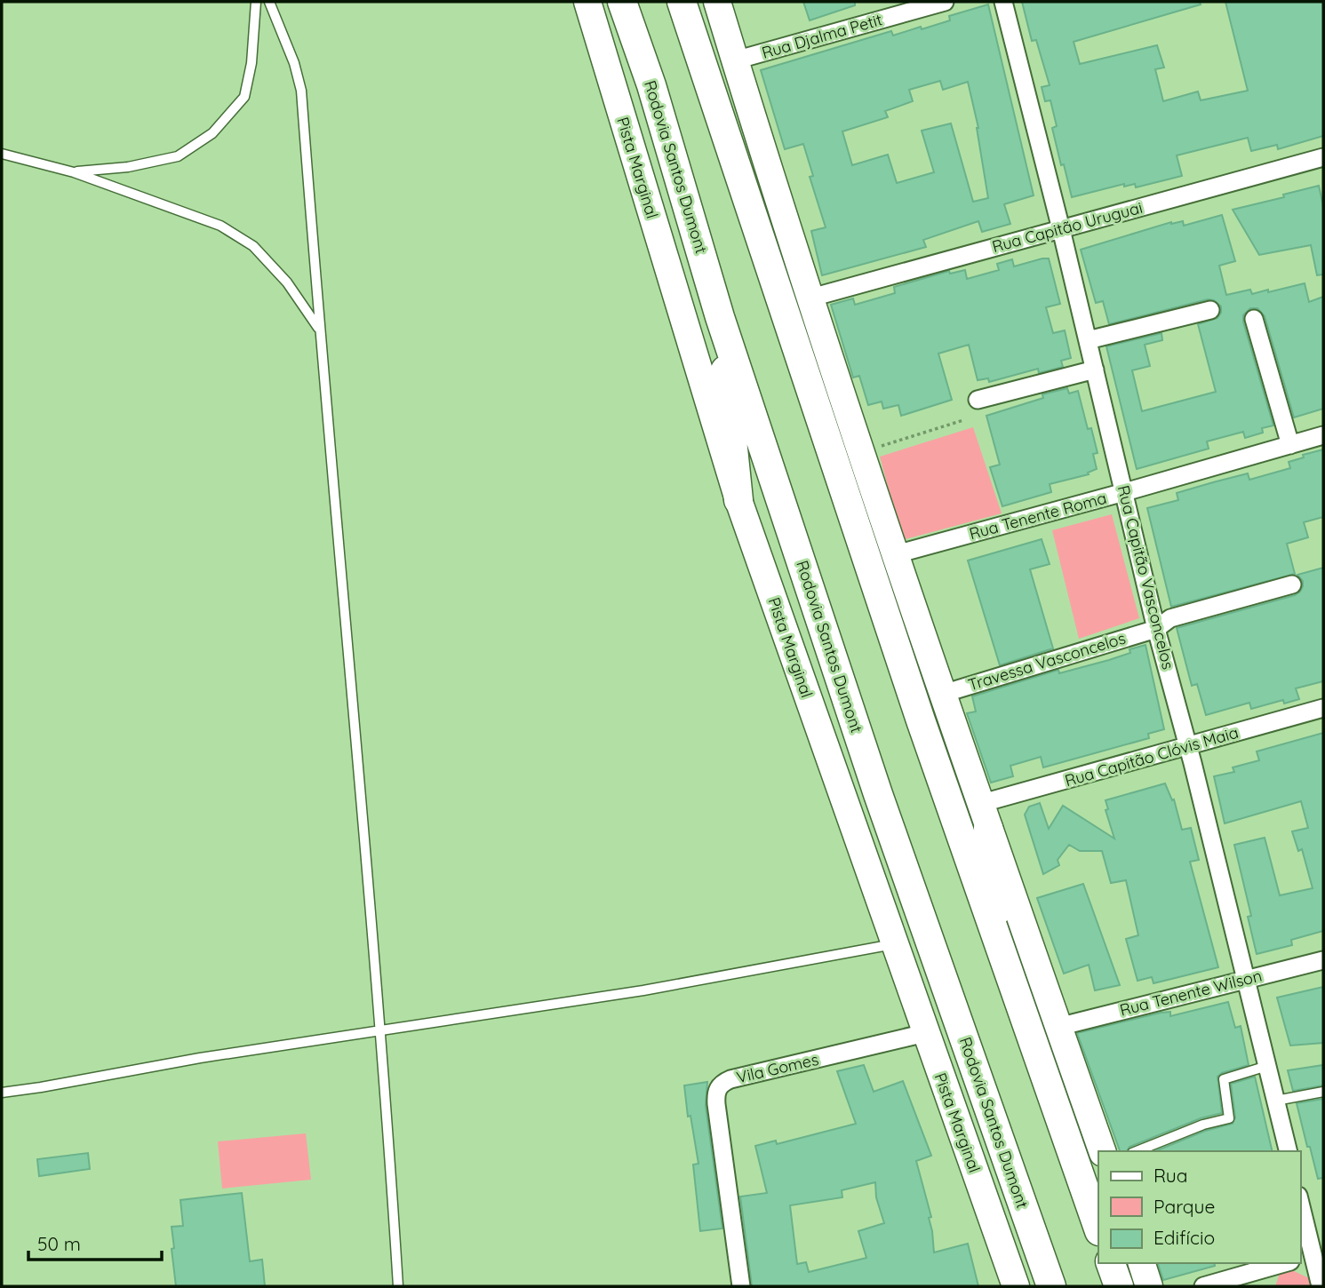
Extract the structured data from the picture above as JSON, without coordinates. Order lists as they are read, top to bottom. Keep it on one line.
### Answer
{"streets":{"highway":["Rodovia Santos Dumont"],"main road":["Pista Marginal"],"street":["Rua Djalma Petit","Rua Capitão Uruguai","Rua Tenente Roma","Rua Capitão Vasconcelos","Travessa Vasconcelos","Rua Capitão Clóvis Maia","Rua Tenente Wilson","Vila Gomes"]},"crossings":[["Pista Marginal","Vila Gomes"],["Rua Capitão Uruguai","Rua Capitão Vasconcelos"],["Rua Tenente Roma","Rua Capitão Vasconcelos"],["Rua Capitão Vasconcelos","Travessa Vasconcelos"],["Rua Capitão Vasconcelos","Rua Capitão Clóvis Maia"],["Rua Capitão Vasconcelos","Rua Tenente Wilson"]],"legend":["Rua","Parque","Edifício"],"scale_bar":"50 m"}
